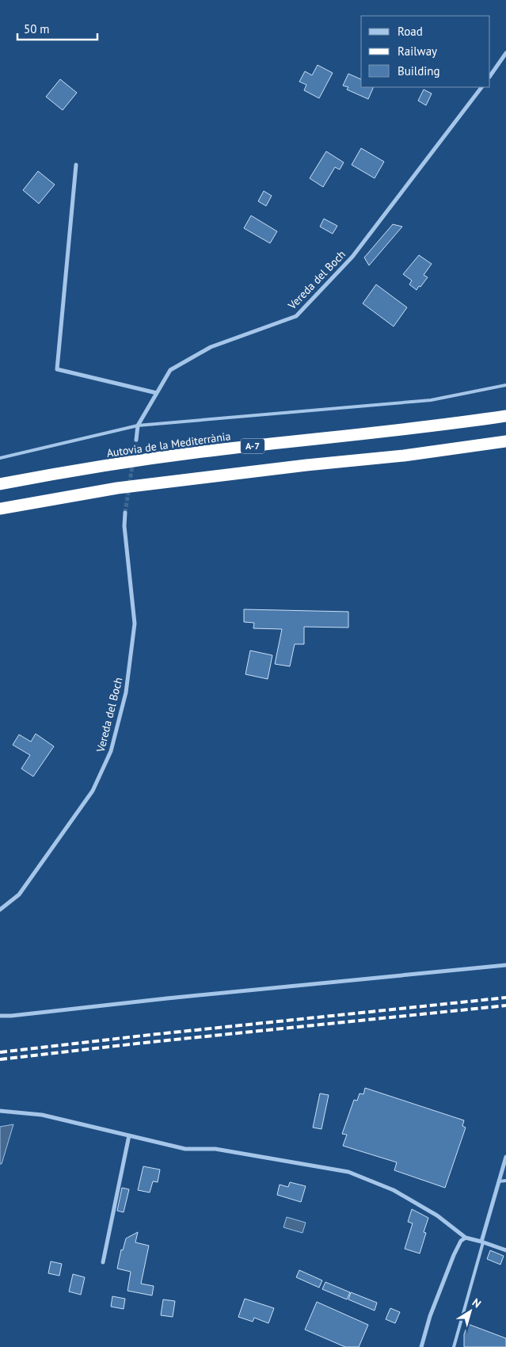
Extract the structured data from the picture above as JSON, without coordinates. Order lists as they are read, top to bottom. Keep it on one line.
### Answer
{"streets":{"highway":["Autovia de la Mediterrània","A-7"],"street":["Vereda del Boch"]},"legend":["Road","Railway","Building"],"scale_bar":"50 m","north":"top right"}
